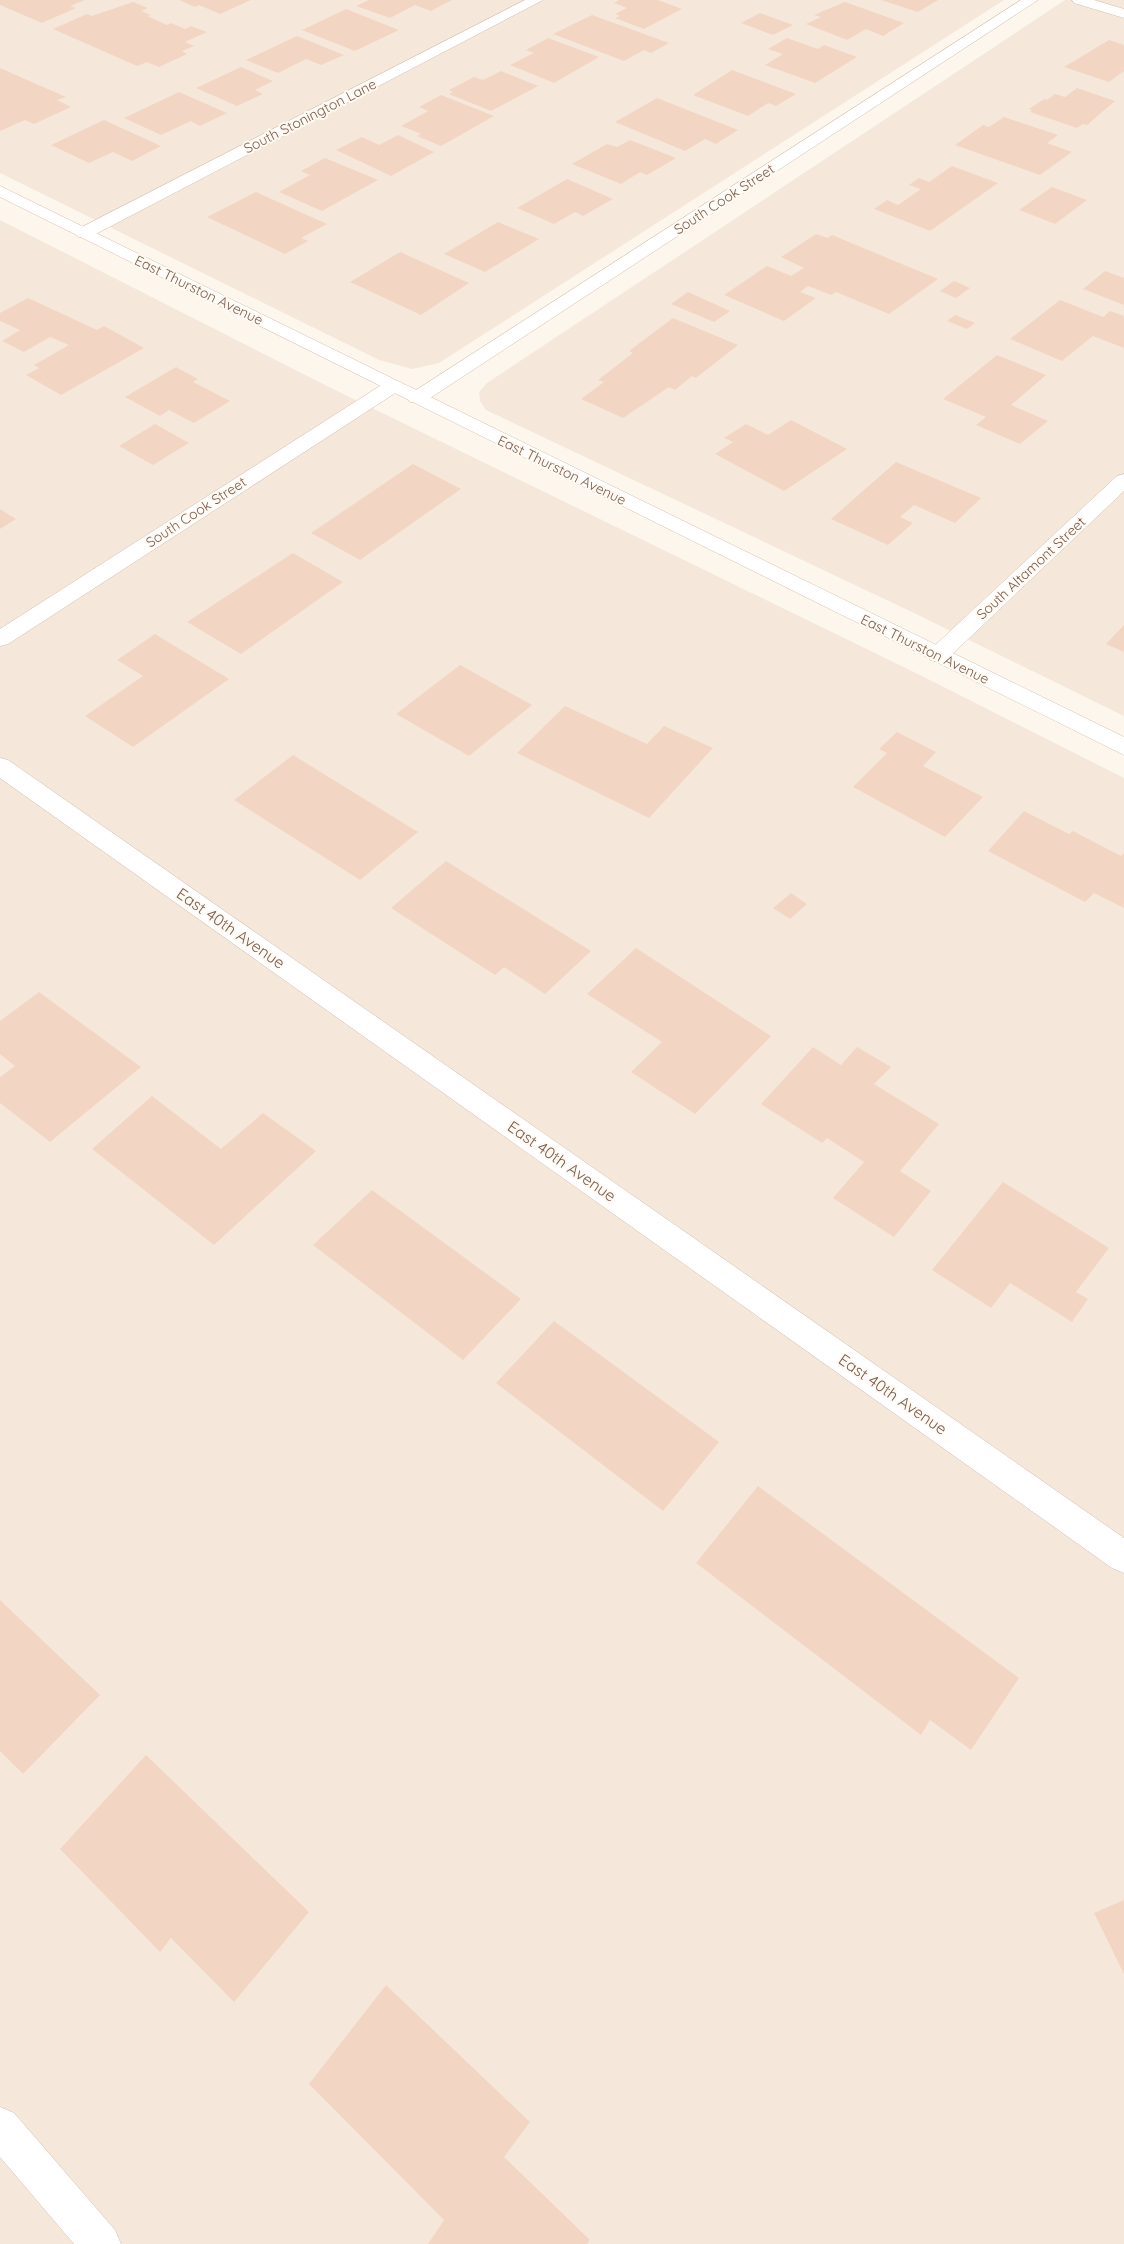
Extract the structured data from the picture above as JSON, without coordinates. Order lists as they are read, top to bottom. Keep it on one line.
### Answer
{"streets":{"street":["South Stonington Lane","South Cook Street","East Thurston Avenue","South Altamont Street","East 40th Avenue"]},"crossings":[["South Stonington Lane","East Thurston Avenue"],["South Cook Street","East Thurston Avenue"],["East Thurston Avenue","South Altamont Street"]]}
